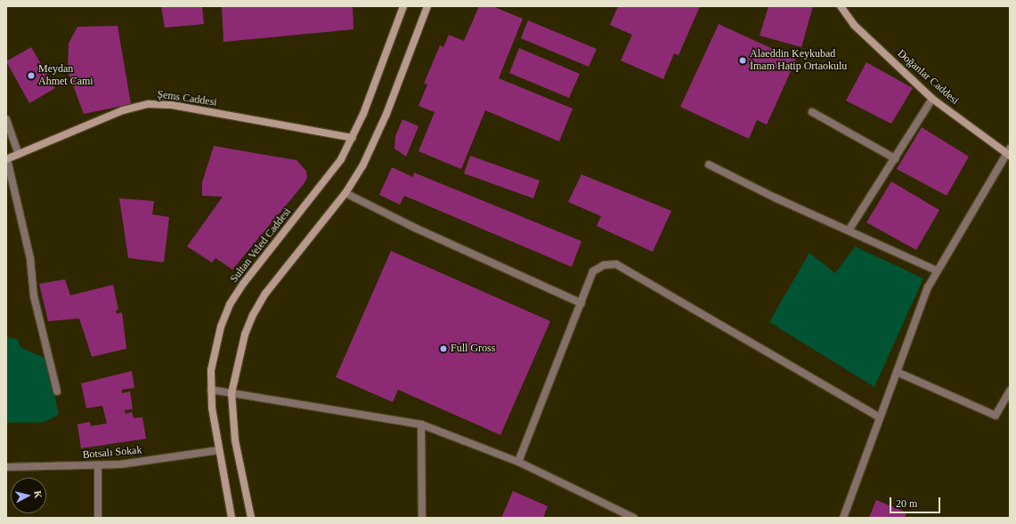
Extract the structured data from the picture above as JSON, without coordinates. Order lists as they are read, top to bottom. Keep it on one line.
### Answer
{"streets":{"main road":["Doğanlar Caddesi","Şems Caddesi","Sultan Veled Caddesi"],"street":["Botsalı Sokak"]},"crossings":[["Şems Caddesi","Sultan Veled Caddesi"],["Sultan Veled Caddesi","Botsalı Sokak"]],"places":["Alaeddin Keykubad İmam Hatip Ortaokulu","Meydan Ahmet Cami","Full Gross"],"scale_bar":"20 m","north":"right"}
